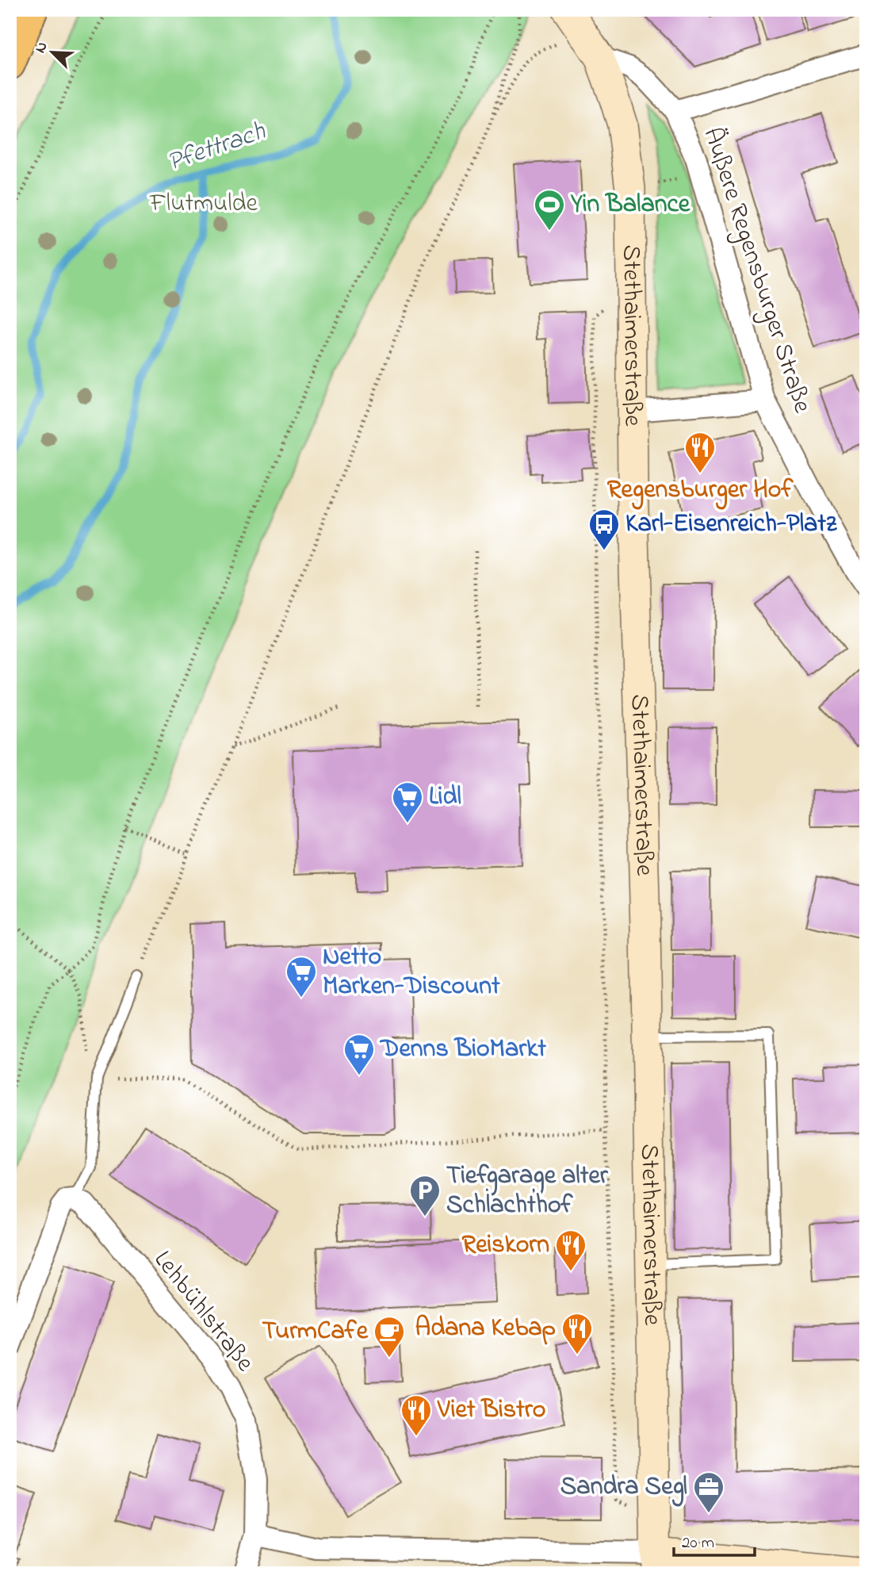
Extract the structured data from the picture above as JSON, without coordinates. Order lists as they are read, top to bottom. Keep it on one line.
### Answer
{"streets":{"main road":["Stethaimerstraße"],"street":["Äußere Regensburger Straße","Lehbühlstraße"]},"crossings":[["Äußere Regensburger Straße","Stethaimerstraße"]],"water":["Pfettrach"],"parks":["Flutmulde"],"places":{"sports":["Yin Balance"],"restaurant":["Regensburger Hof","Reiskorn","Adana Kebap","Viet Bistro"],"bus stop":["Karl-Eisenreich-Platz"],"supermarket":["Lidl","Netto Marken-Discount","Denns BioMarkt"],"parking":["Tiefgarage alter Schlachthof"],"cafe":["TurmCafe"],"office":["Sandra Segl"]},"scale_bar":"20 m","north":"top left"}
